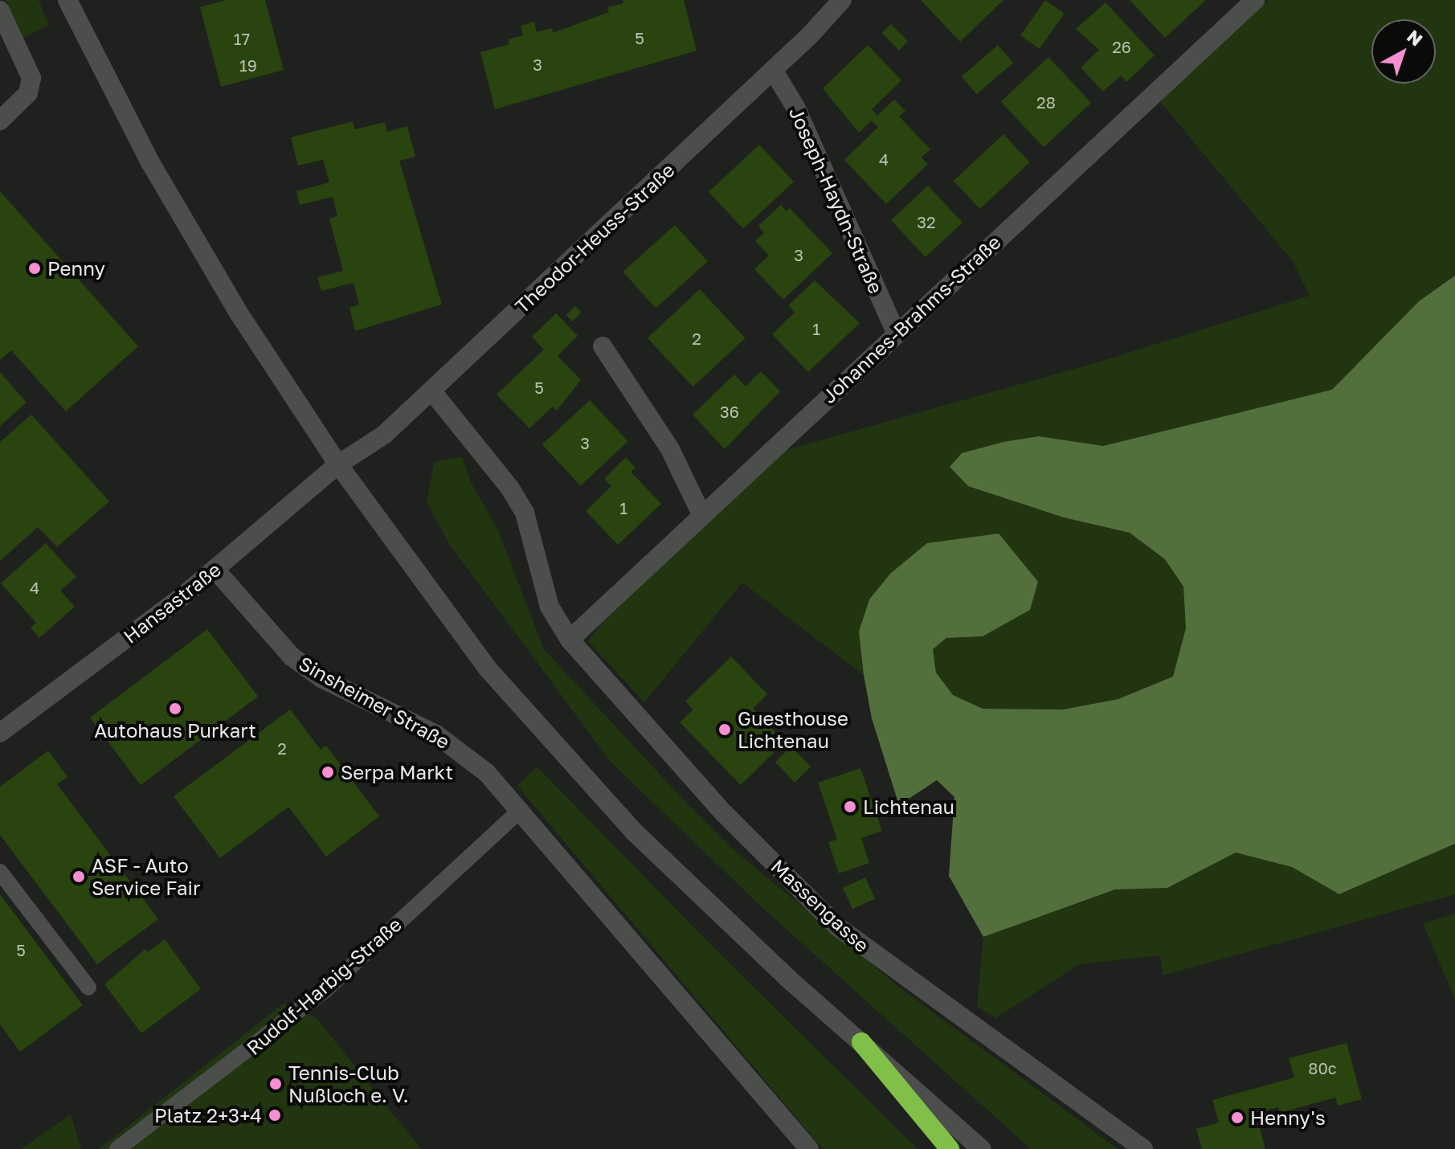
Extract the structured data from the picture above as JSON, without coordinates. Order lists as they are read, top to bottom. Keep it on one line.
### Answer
{"streets":{"street":["Joseph-Haydn-Straße","Theodor-Heuss-Straße","Johannes-Brahms-Straße","Hansastraße","Sinsheimer Straße","Massengasse"],"lane":["Rudolf-Harbig-Straße"]},"crossings":[["Joseph-Haydn-Straße","Theodor-Heuss-Straße"],["Joseph-Haydn-Straße","Johannes-Brahms-Straße"],["Theodor-Heuss-Straße","Hansastraße"],["Theodor-Heuss-Straße","Massengasse"],["Johannes-Brahms-Straße","Massengasse"],["Hansastraße","Sinsheimer Straße"],["Sinsheimer Straße","Rudolf-Harbig-Straße"]],"places":["Penny","Autohaus Purkart","Guesthouse Lichtenau","Serpa Markt","Lichtenau","ASF - Auto Service Fair","Tennis-Club Nußloch e. V.","Platz 2+3+4","Henny's"],"house_numbers":["5","17","26","3","19","28","4","32","3","1","2","5","36","3","1","4","2","5","80c"],"north":"top right"}
